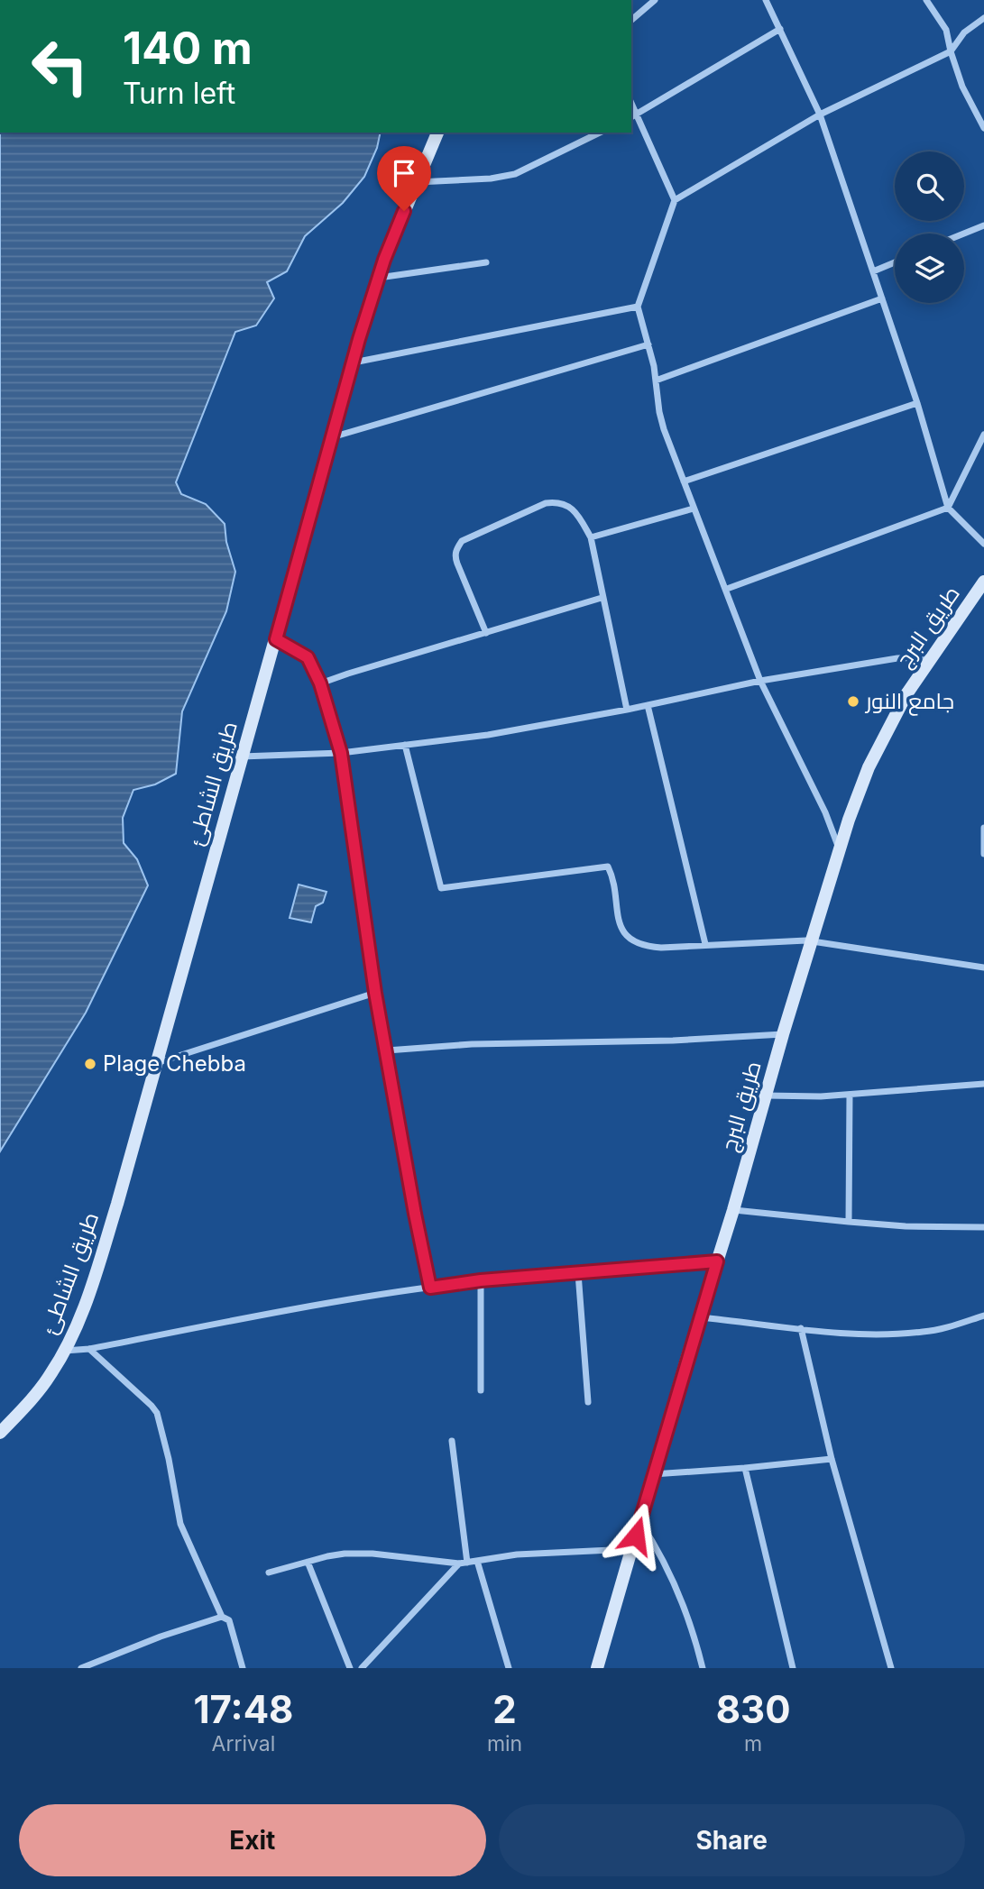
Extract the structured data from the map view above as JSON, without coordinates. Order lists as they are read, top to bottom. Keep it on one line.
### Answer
{"streets":{"main road":["طريق البرج","طريق الشاطئ"]},"places":["جامع النور","Plage Chebba"],"page":{"turn":["140 m","Turn left"],"eta":["17:48","Arrival","2","min","830","m"],"buttons":["Exit","Share"]}}
